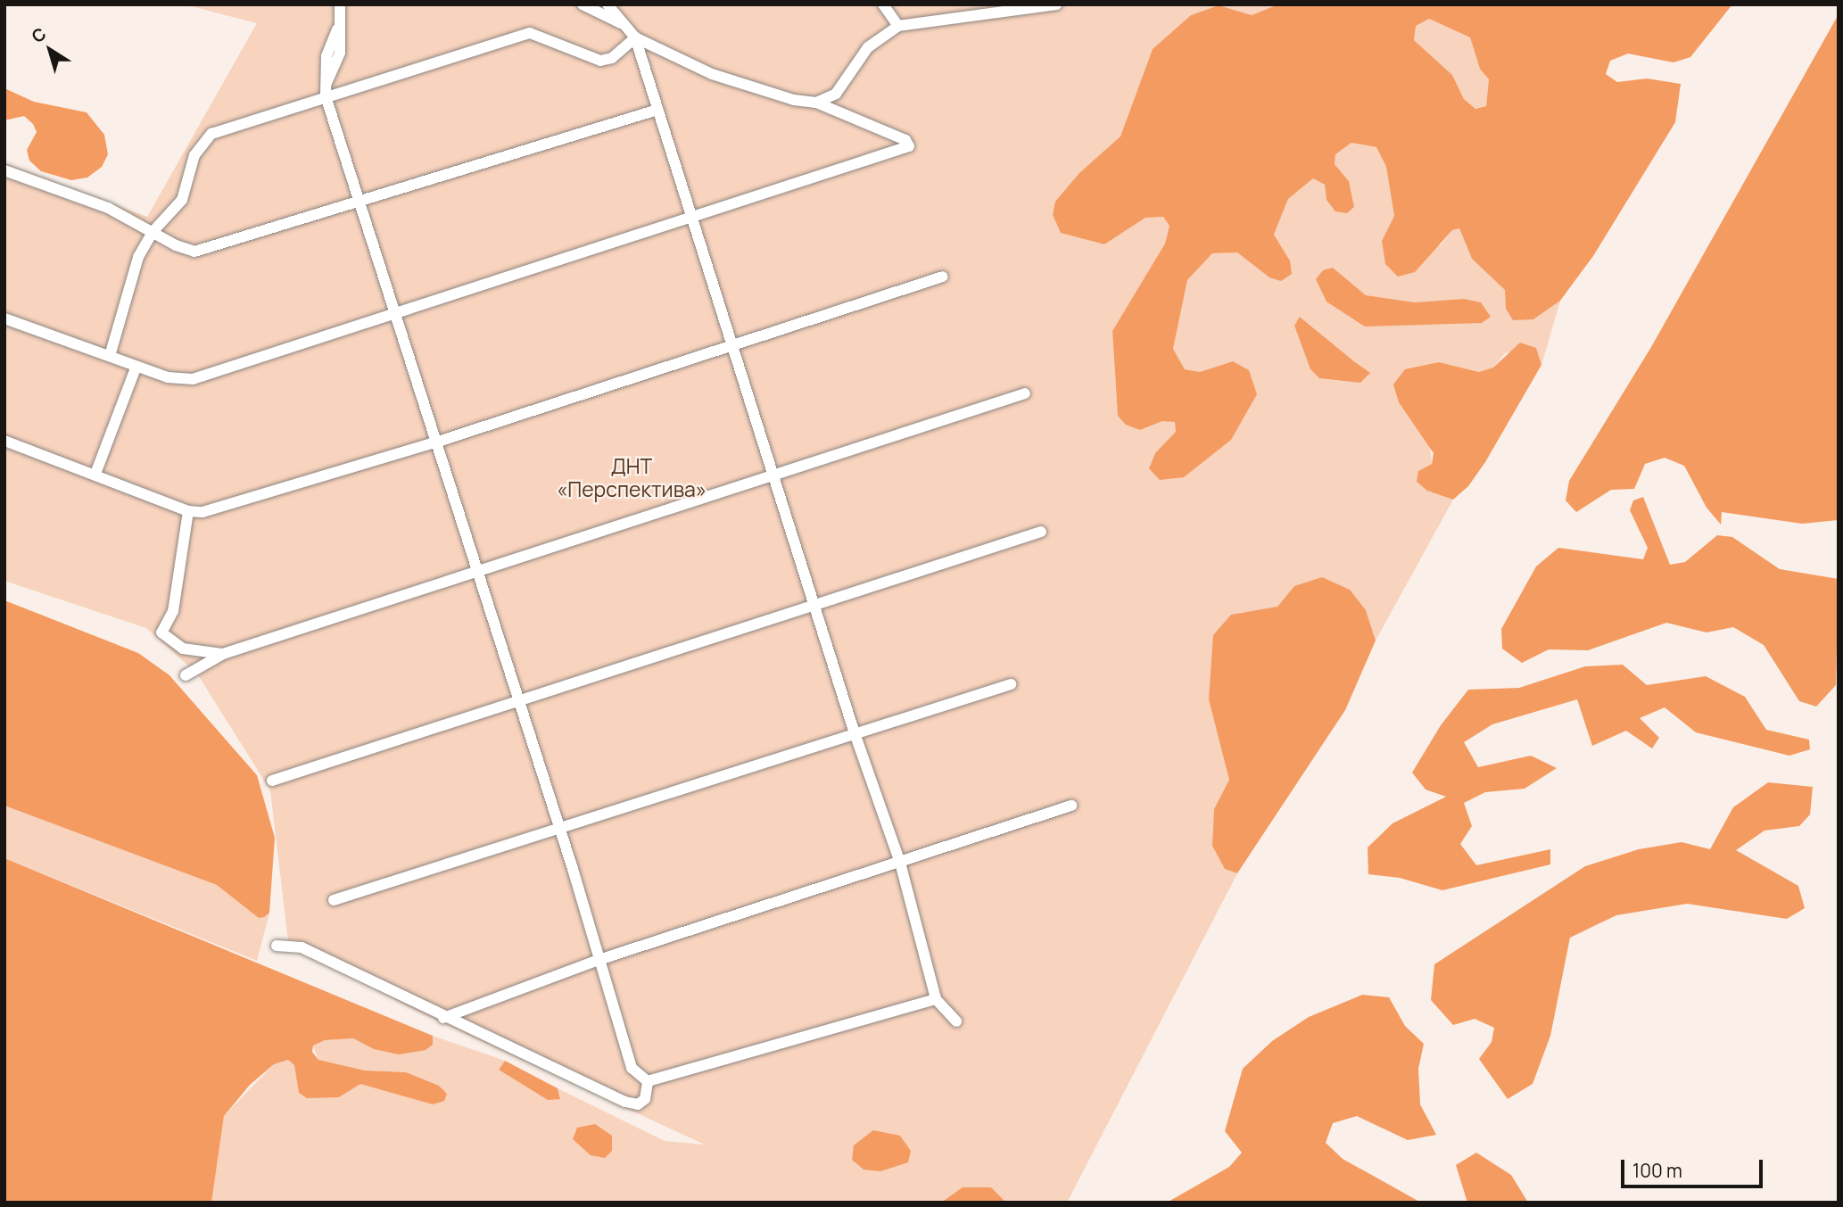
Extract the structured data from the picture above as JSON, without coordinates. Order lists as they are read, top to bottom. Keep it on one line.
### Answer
{"parks":["ДНТ «Перспектива»"],"scale_bar":"100 m","north":"top left"}
